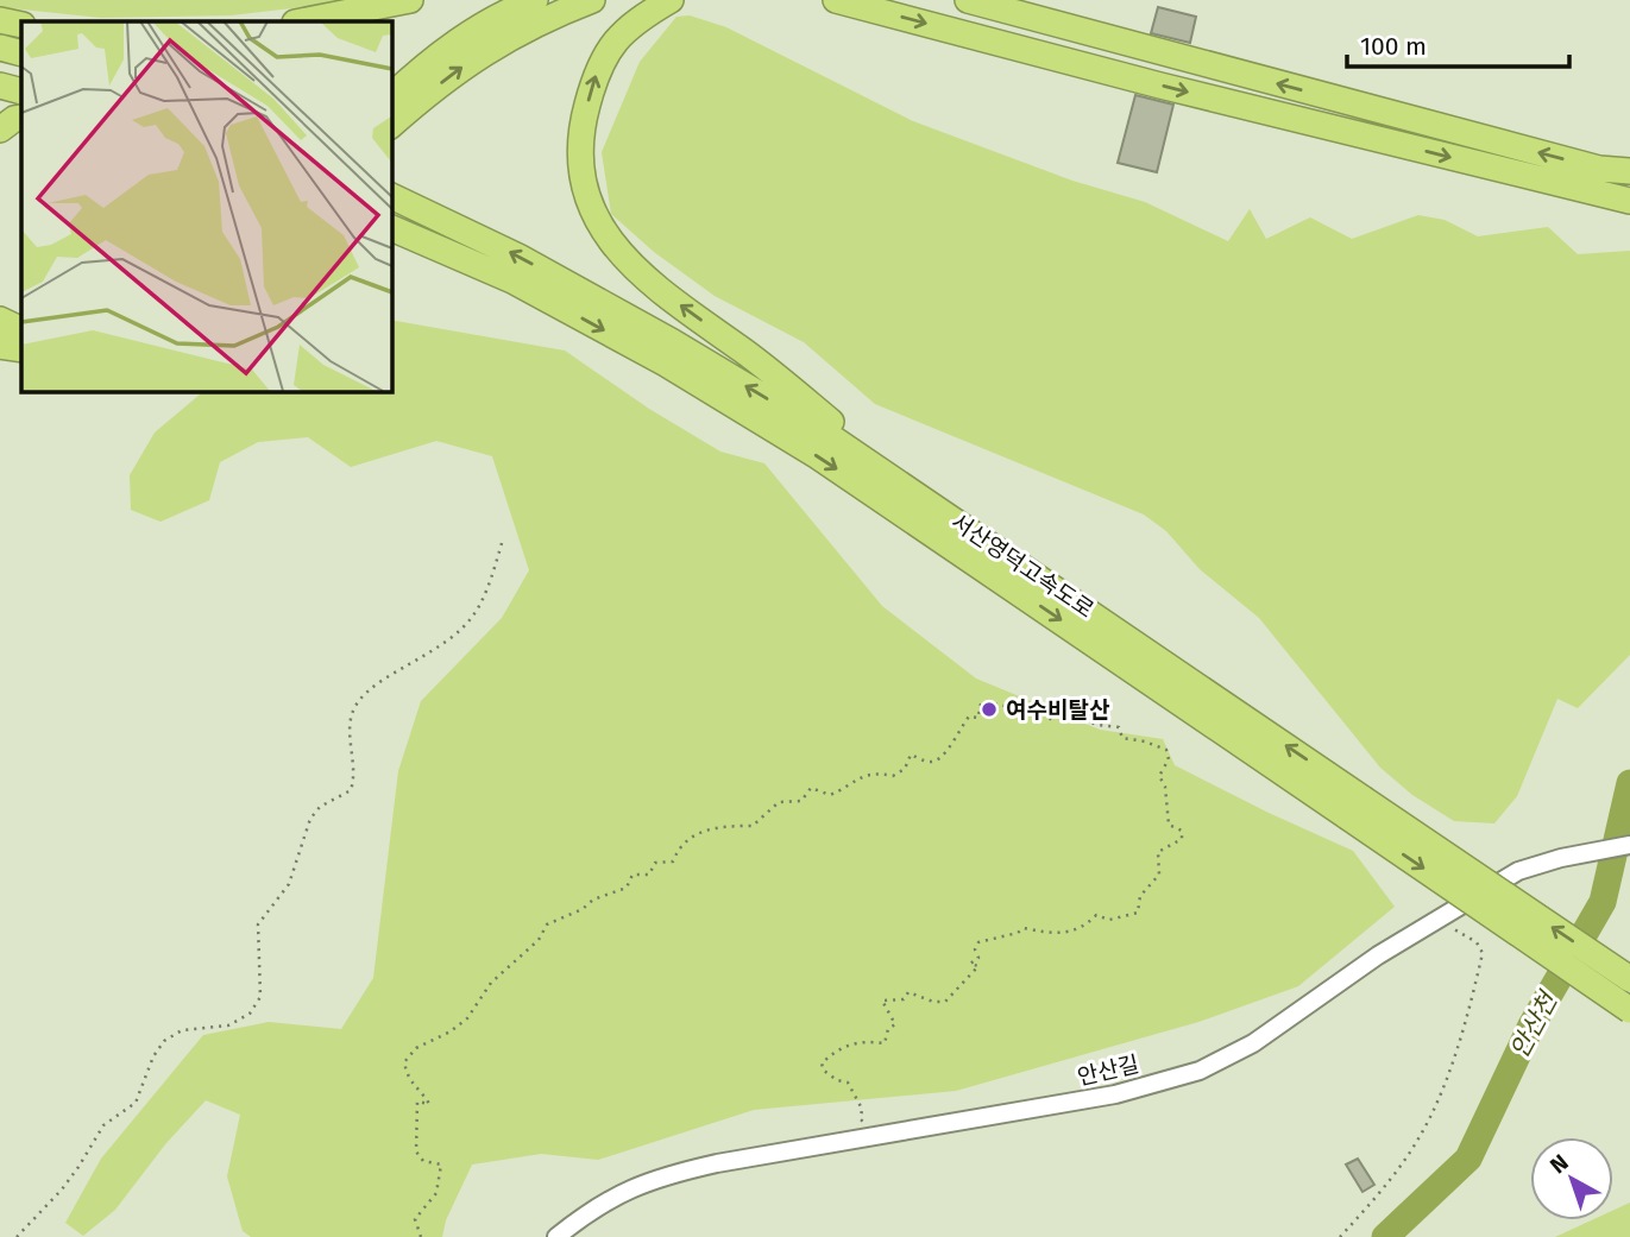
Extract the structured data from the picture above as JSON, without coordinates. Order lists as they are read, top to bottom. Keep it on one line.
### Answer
{"streets":{"highway":["서산영덕고속도로"],"street":["안산길"]},"water":["안산천"],"places":["여수비탈산"],"scale_bar":"100 m","north":"top left"}
